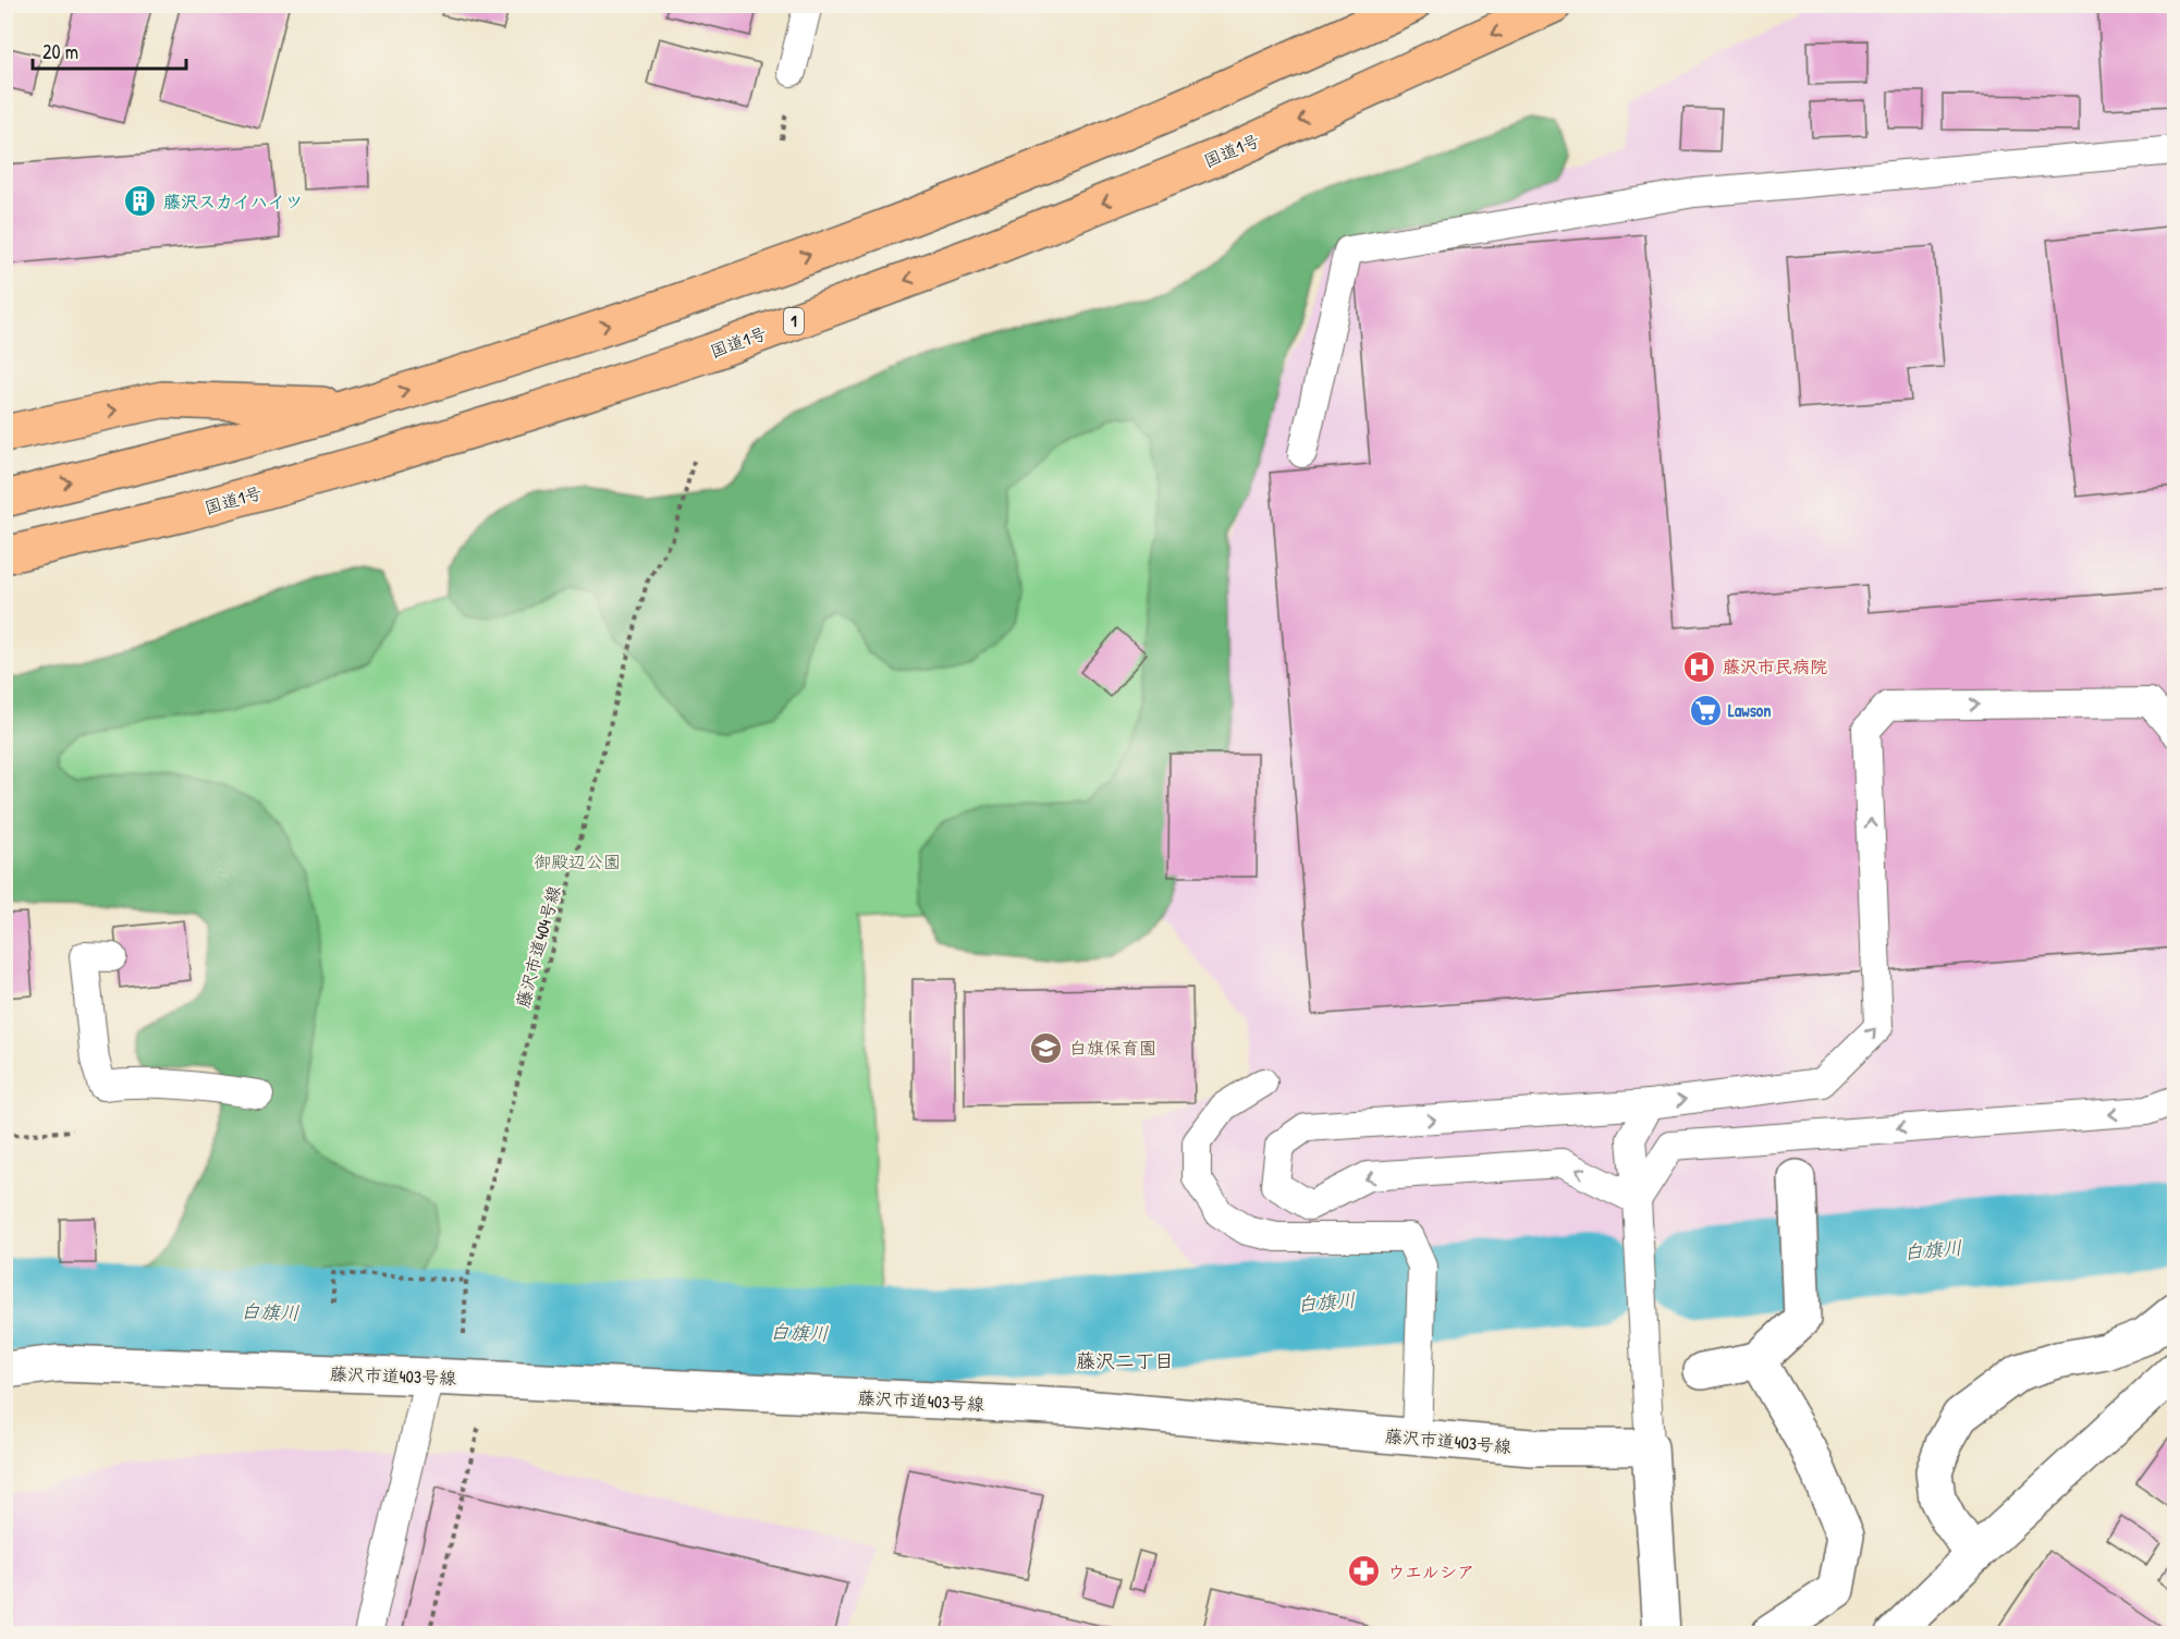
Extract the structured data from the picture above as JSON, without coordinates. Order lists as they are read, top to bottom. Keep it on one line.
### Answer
{"streets":{"highway":["国道1号","1"],"street":["藤沢市道403号線"],"path":["藤沢市道404号線"]},"districts":["藤沢二丁目"],"water":["白旗川"],"parks":["御殿辺公園"],"places":{"building":["藤沢スカイハイツ"],"hospital":["藤沢市民病院"],"supermarket":["Lawson"],"school or university":["白旗保育園"],"pharmacy":["ウエルシア"]},"scale_bar":"20 m"}
